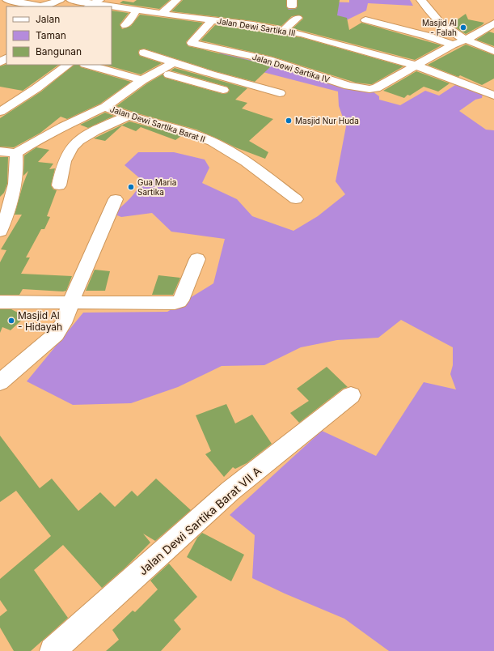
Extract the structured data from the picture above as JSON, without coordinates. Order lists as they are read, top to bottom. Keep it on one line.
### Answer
{"streets":{"street":["Jalan Dewi Sartika III","Jalan Dewi Sartika IV","Jalan Dewi Sartika Barat II","Jalan Dewi Sartika Barat VII A"]},"crossings":[["Jalan Dewi Sartika III","Jalan Dewi Sartika IV"]],"places":["Masjid Al - Falah","Masjid Nur Huda","Gua Maria Sartika","Masjid Al - Hidayah"],"legend":["Jalan","Taman","Bangunan"]}
